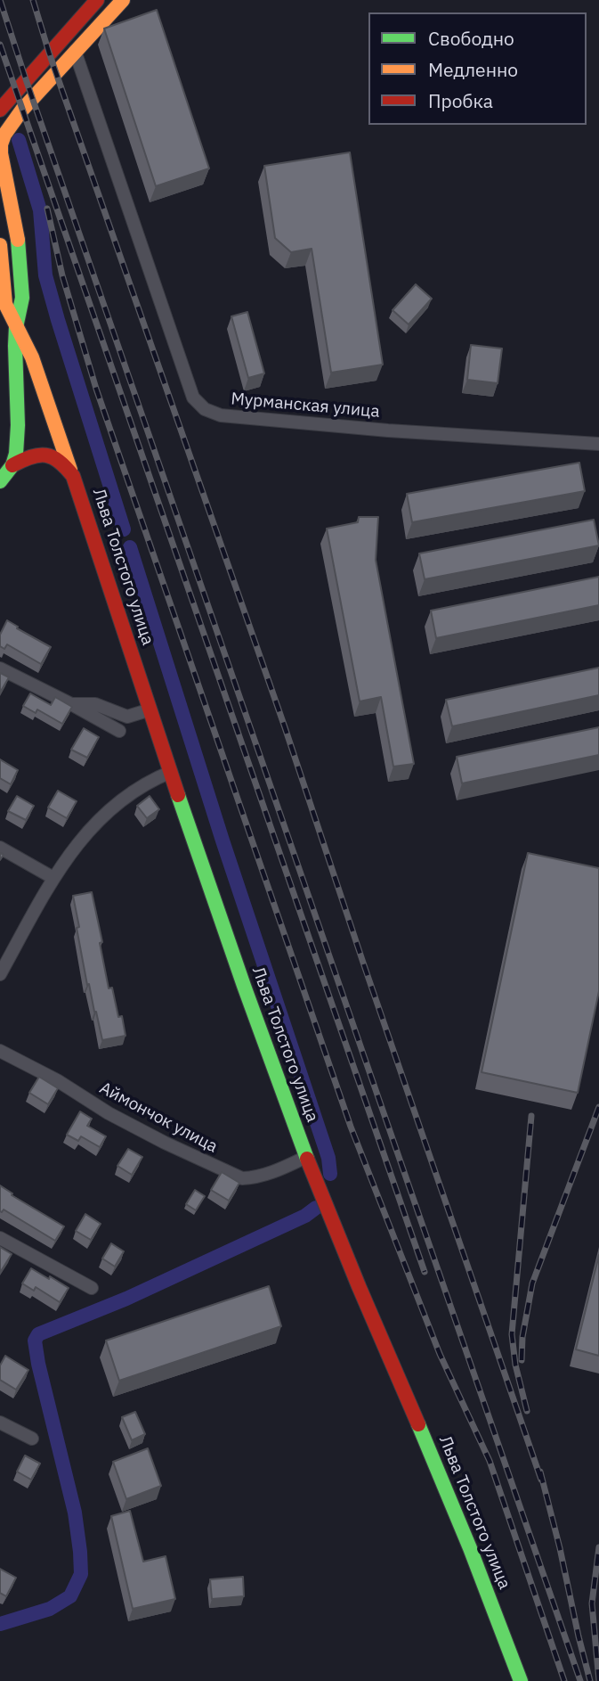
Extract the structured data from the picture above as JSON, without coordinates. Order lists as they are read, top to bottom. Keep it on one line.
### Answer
{"streets":{"main road":["Льва Толстого улица"],"street":["Мурманская улица","Аймончок улица"]},"crossings":[["Льва Толстого улица","Аймончок улица"]],"legend":["Свободно","Медленно","Пробка"]}
